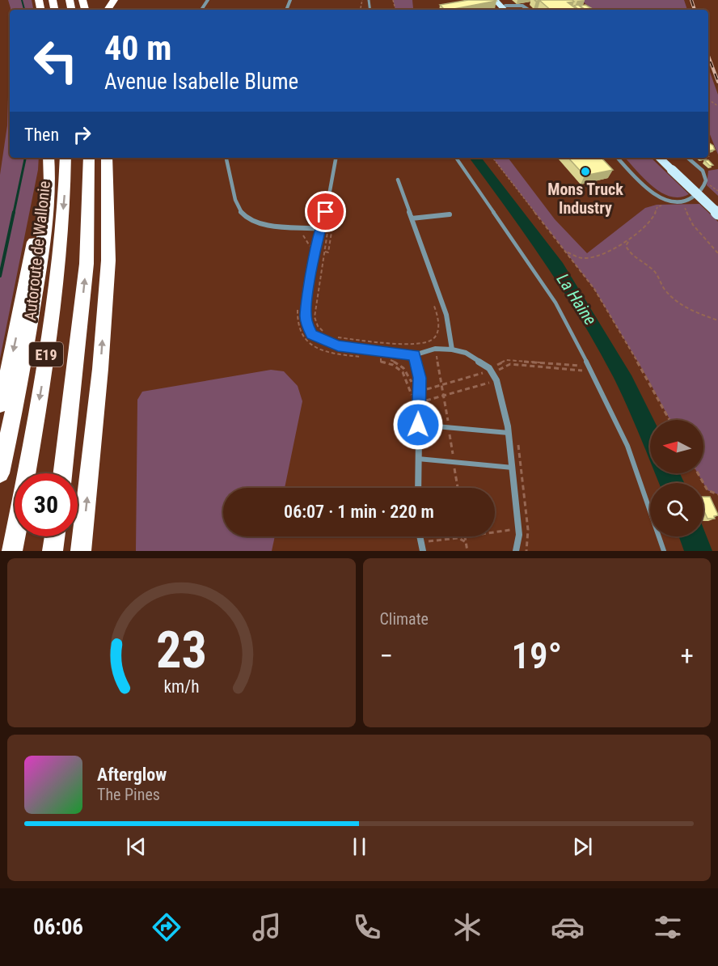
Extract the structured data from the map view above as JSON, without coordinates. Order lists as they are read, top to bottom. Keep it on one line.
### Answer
{"streets":{"highway":["Autoroute de Wallonie","E19"]},"water":["La Haine"],"places":["Mons Truck Industry"],"north":"left","page":{"turn":["40 m","Avenue Isabelle Blume"],"then":"Then","limit":"30","trip":"06:07 · 1 min · 220 m","tile":"Climate","heat":["−","19°","+"],"song":["Afterglow","The Pines"],"tabs":"06:06","gauge":["23","km/h"]}}
